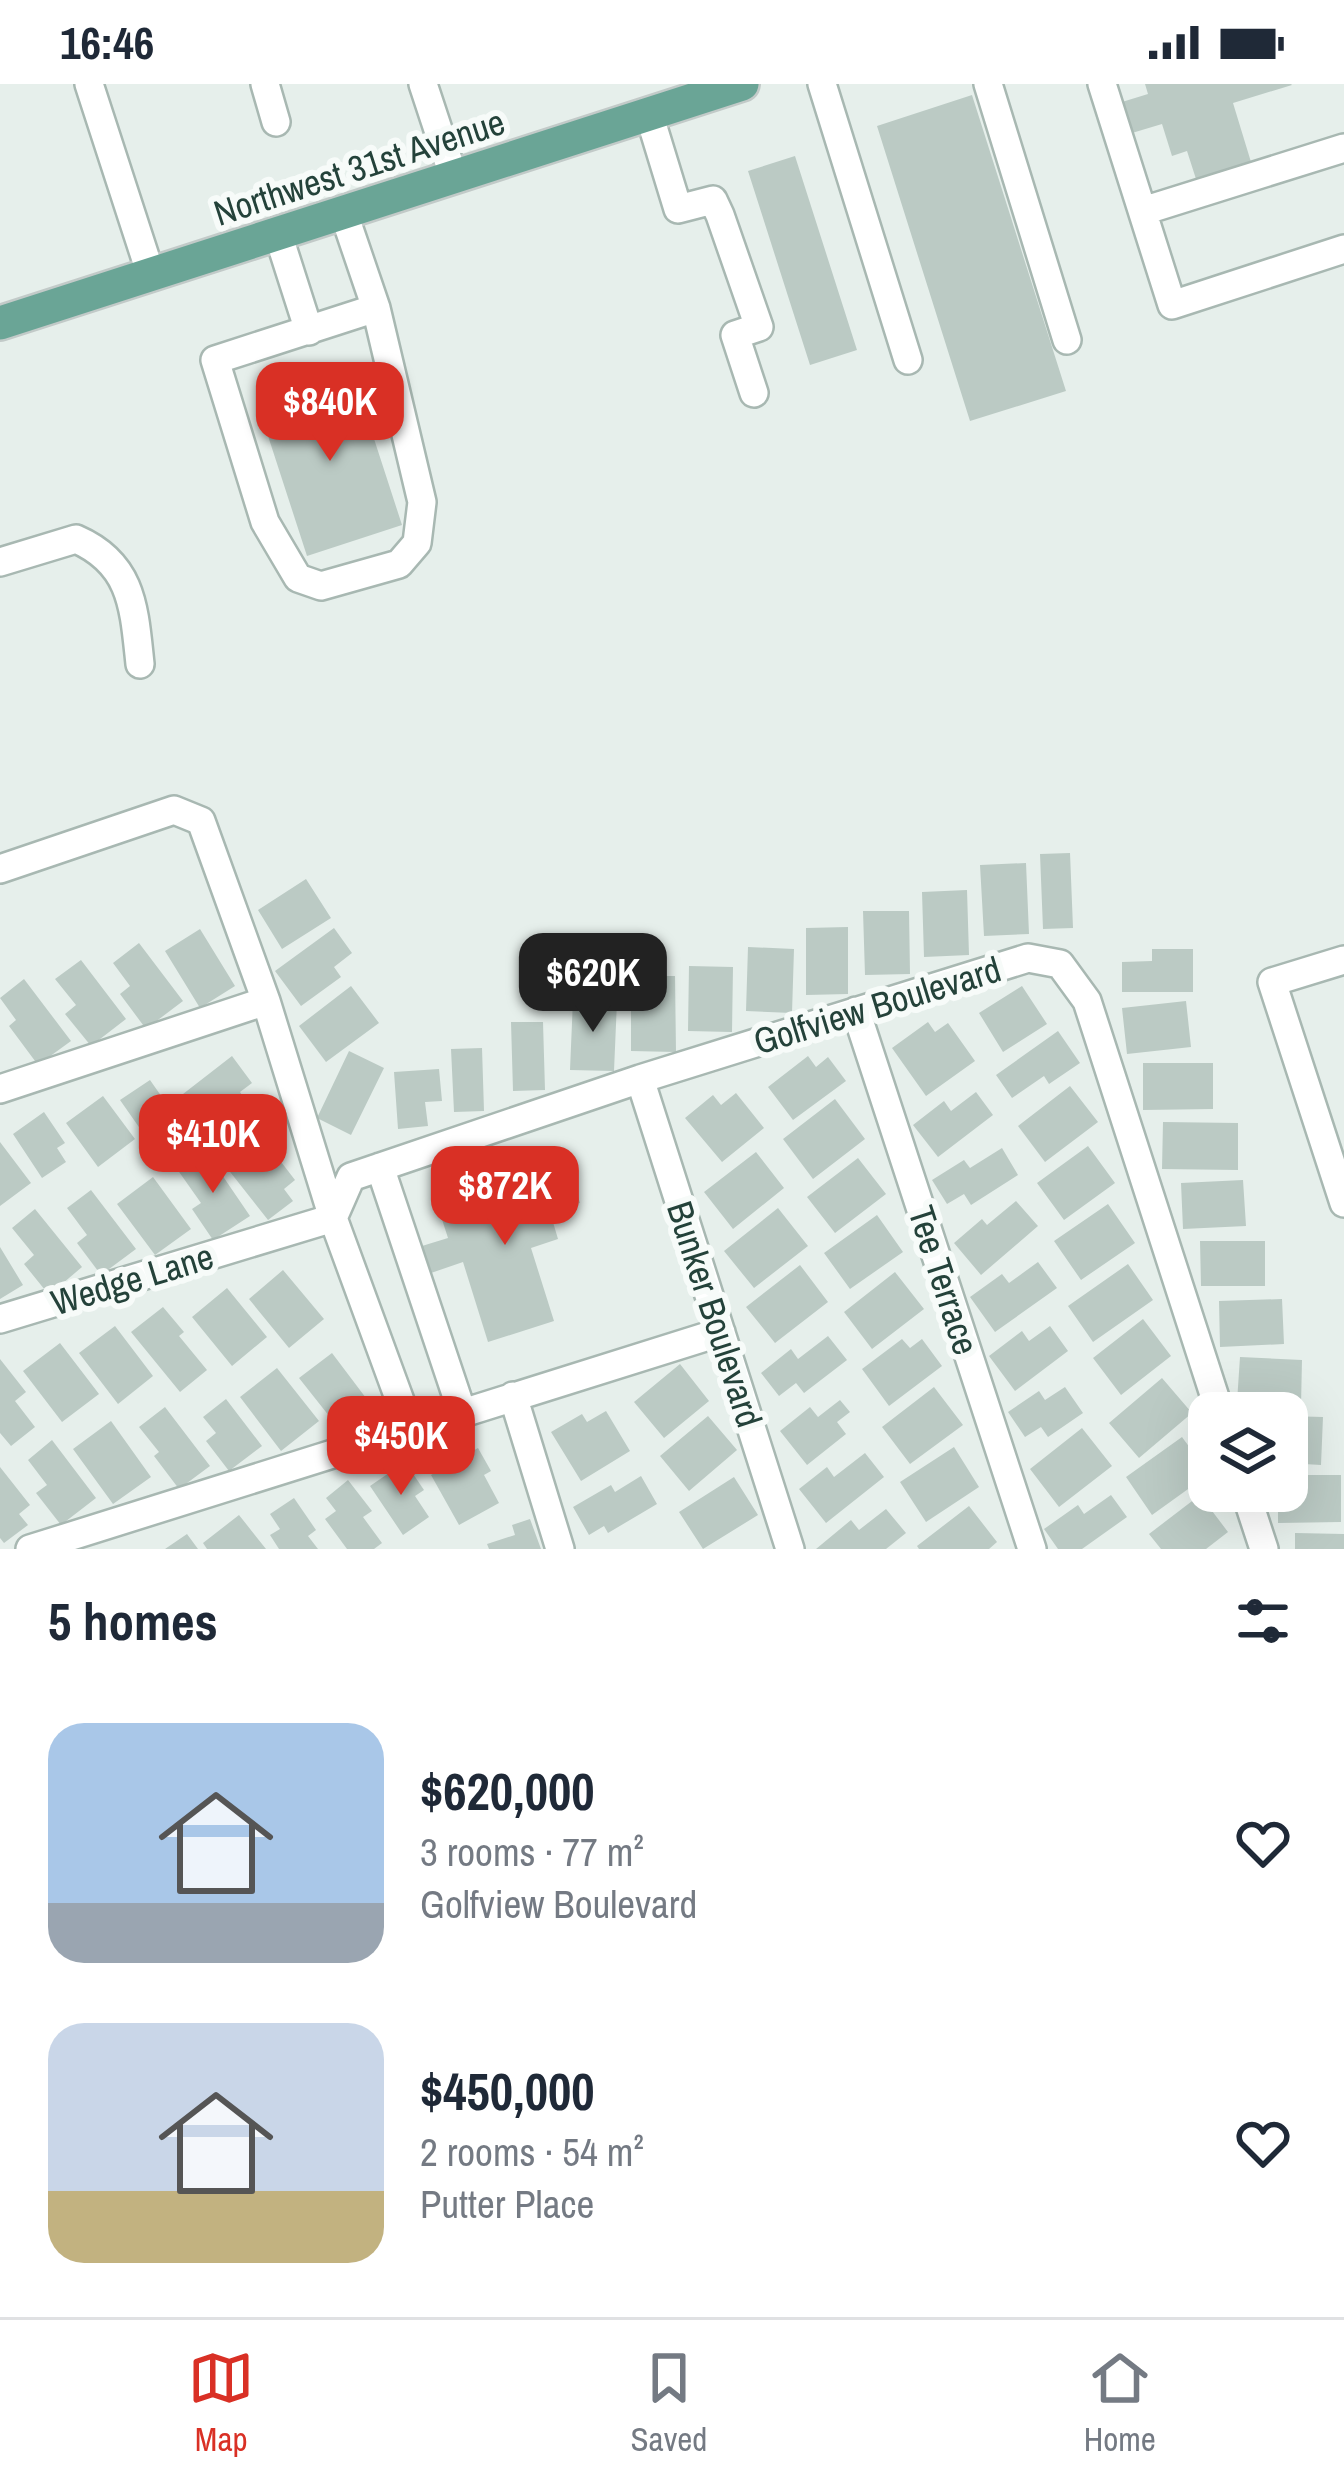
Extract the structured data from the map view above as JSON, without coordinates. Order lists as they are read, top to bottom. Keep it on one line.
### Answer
{"streets":{"main road":["Northwest 31st Avenue"],"street":["Golfview Boulevard","Wedge Lane","Tee Terrace","Bunker Boulevard"]},"crossings":[["Golfview Boulevard","Wedge Lane"],["Golfview Boulevard","Tee Terrace"],["Golfview Boulevard","Bunker Boulevard"]],"page":{"status":"16:46","price":["$840K","$620K","$410K","$872K","$450K"],"heading":"5 homes","list":[{"name":"$620,000","note":"3 rooms · 77 m² · Golfview Boulevard"},{"name":"$450,000","note":"2 rooms · 54 m² · Putter Place"}],"tabs":["Map","Saved","Home"]}}
